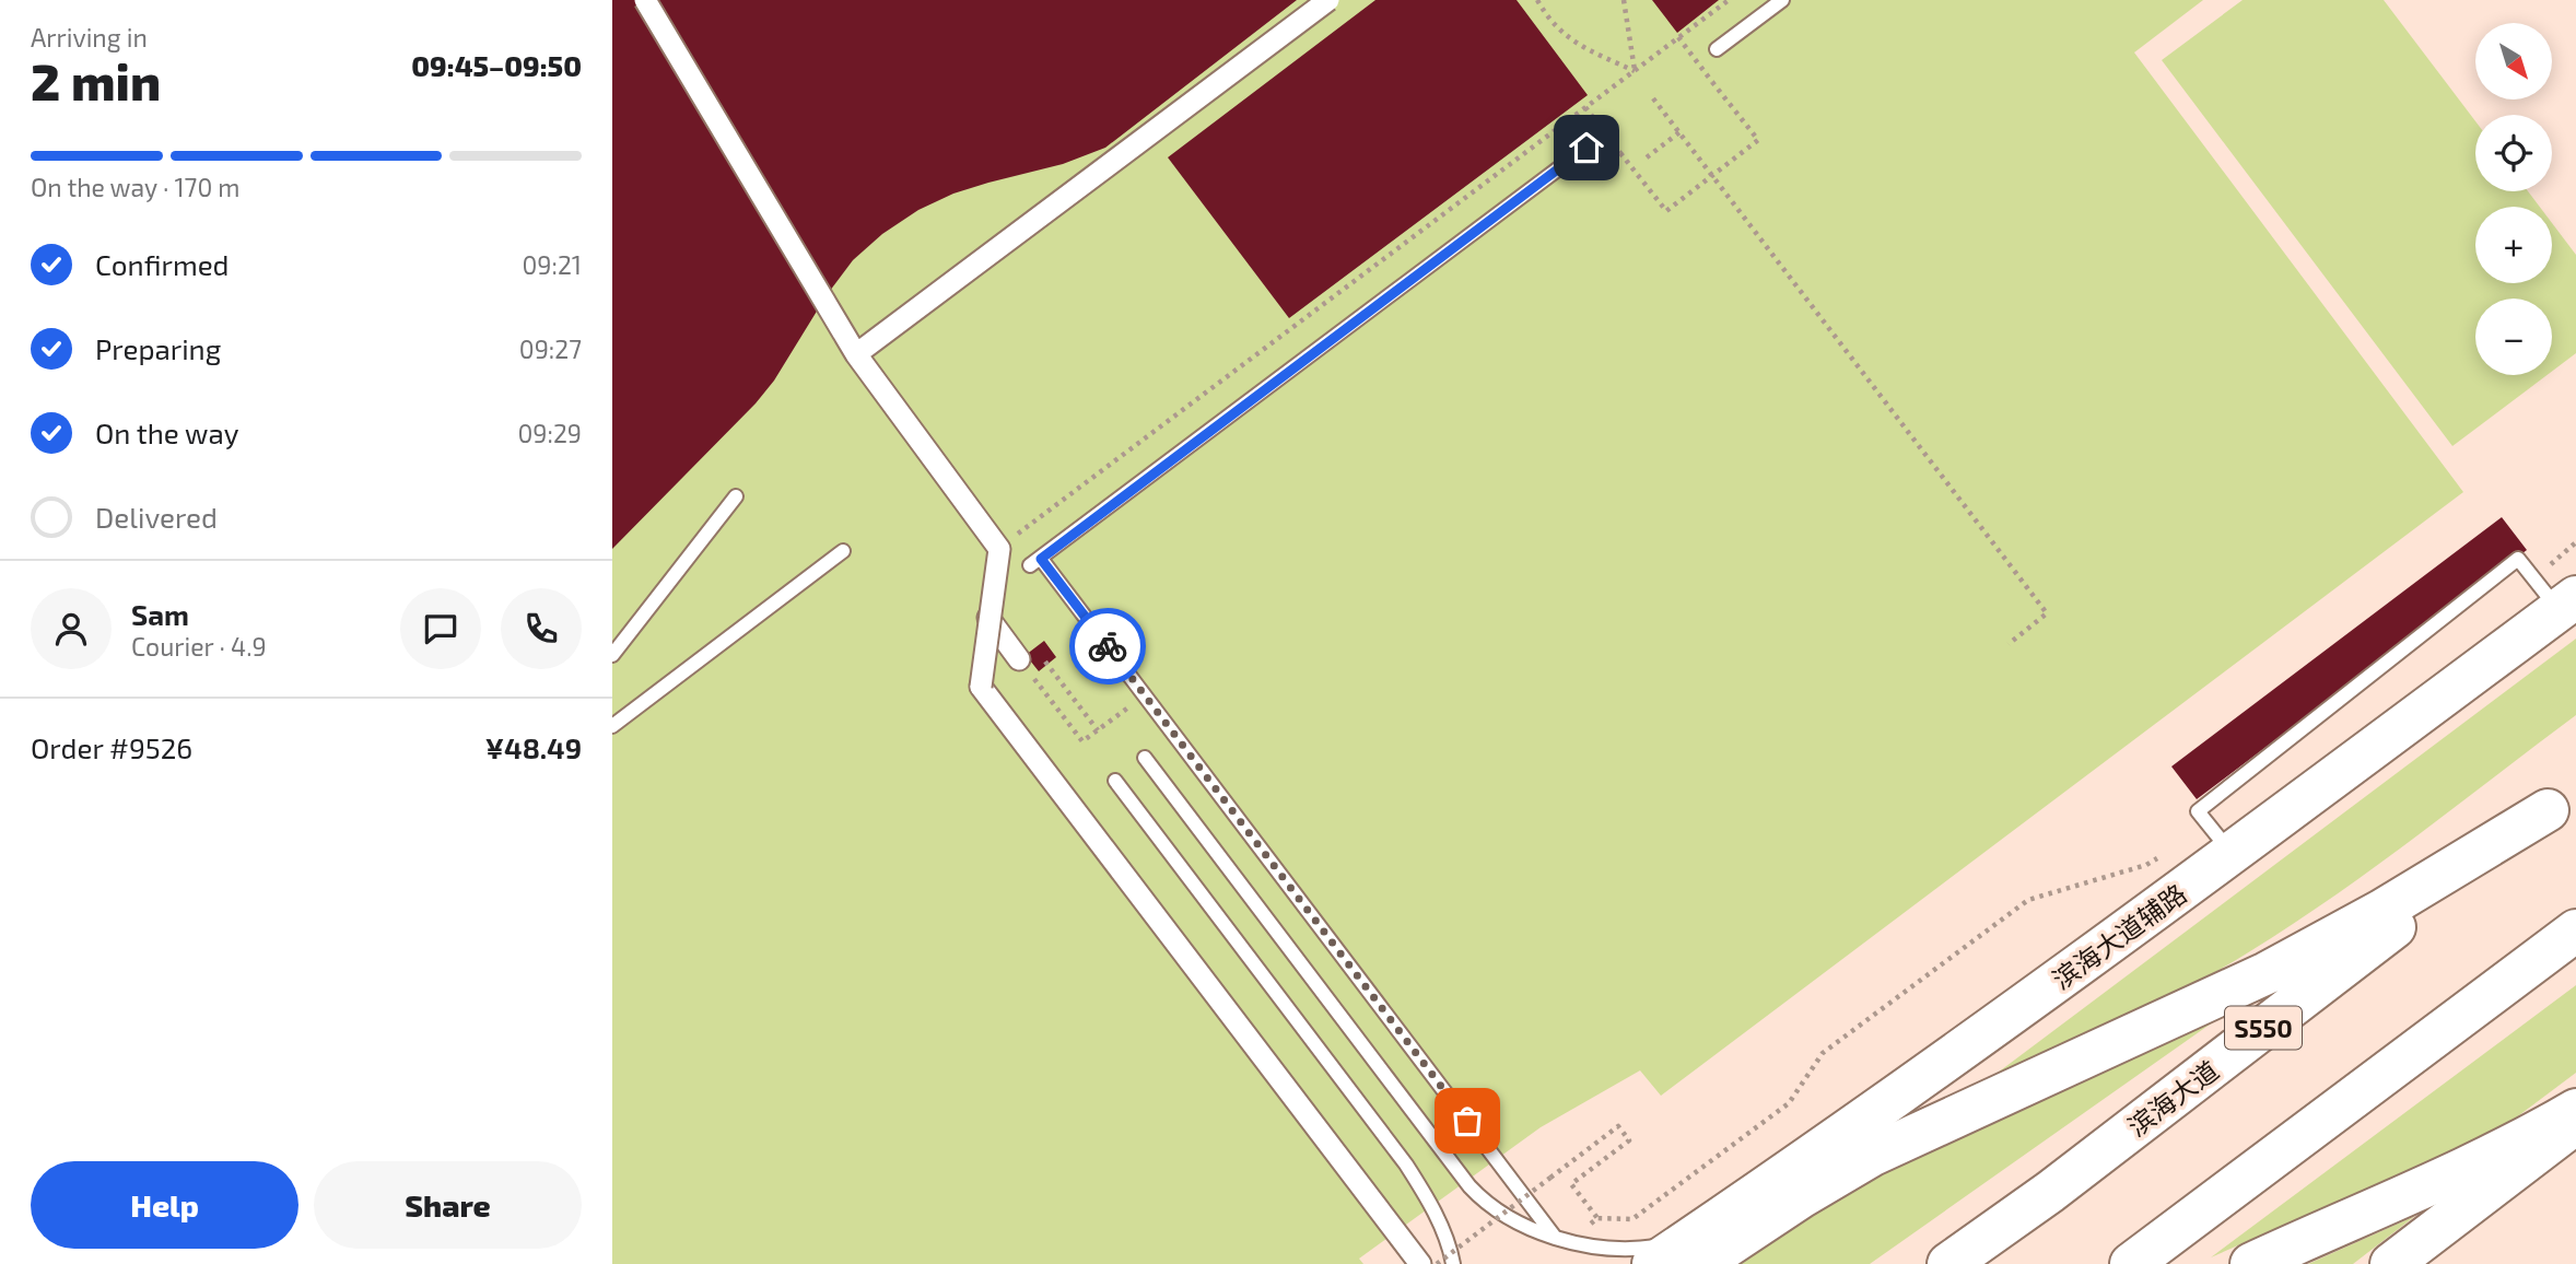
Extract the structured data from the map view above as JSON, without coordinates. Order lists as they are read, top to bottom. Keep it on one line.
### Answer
{"streets":{"main road":["滨海大道辅路","S550","滨海大道"]},"north":"bottom right","page":{"heading":["2 min","Arriving in","09:45–09:50"],"panel":["Sam","Courier · 4.9","Order #9526","¥48.49"],"map_buttons":["+","−"],"bar":"On the way · 170 m","list":[["Confirmed","09:21"],["Preparing","09:27"],["On the way","09:29"],"Delivered"],"buttons":["Help","Share"]}}
